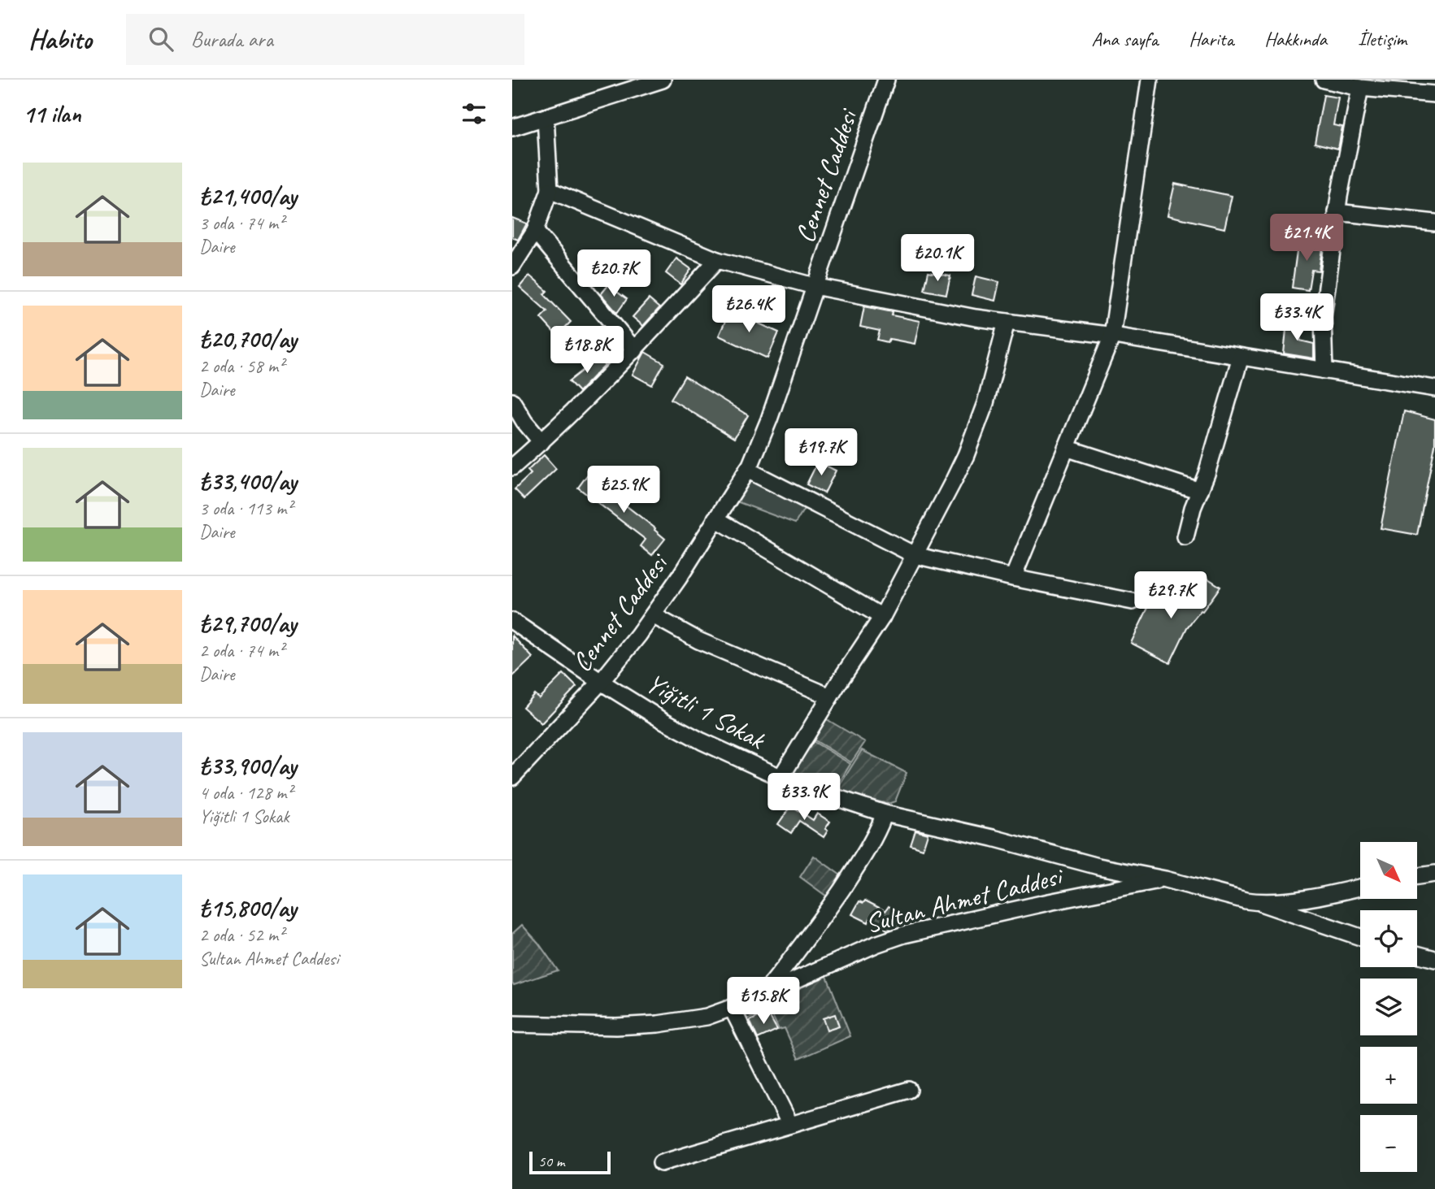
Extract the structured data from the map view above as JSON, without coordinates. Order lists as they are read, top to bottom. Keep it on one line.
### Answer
{"streets":{"street":["Cennet Caddesi","Yiğitli 1 Sokak","Sultan Ahmet Caddesi"]},"crossings":[["Cennet Caddesi","Yiğitli 1 Sokak"],["Yiğitli 1 Sokak","Sultan Ahmet Caddesi"]],"scale_bar":"50 m","north":"bottom right","page":{"header":"Habito","search":"Burada ara","nav":["Ana sayfa","Harita","Hakkında","İletişim"],"heading":"11 ilan","list":[{"name":"₺21,400/ay","note":"3 oda · 74 m² · Daire"},{"name":"₺20,700/ay","note":"2 oda · 58 m² · Daire"},{"name":"₺33,400/ay","note":"3 oda · 113 m² · Daire"},{"name":"₺29,700/ay","note":"2 oda · 74 m² · Daire"},{"name":"₺33,900/ay","note":"4 oda · 128 m² · Yiğitli 1 Sokak"},{"name":"₺15,800/ay","note":"2 oda · 52 m² · Sultan Ahmet Caddesi"}],"price":["₺21.4K","₺20.1K","₺20.7K","₺26.4K","₺33.4K","₺18.8K","₺19.7K","₺25.9K","₺29.7K","₺33.9K","₺15.8K"],"map_buttons":["+","−"],"scale":"50 m"}}
